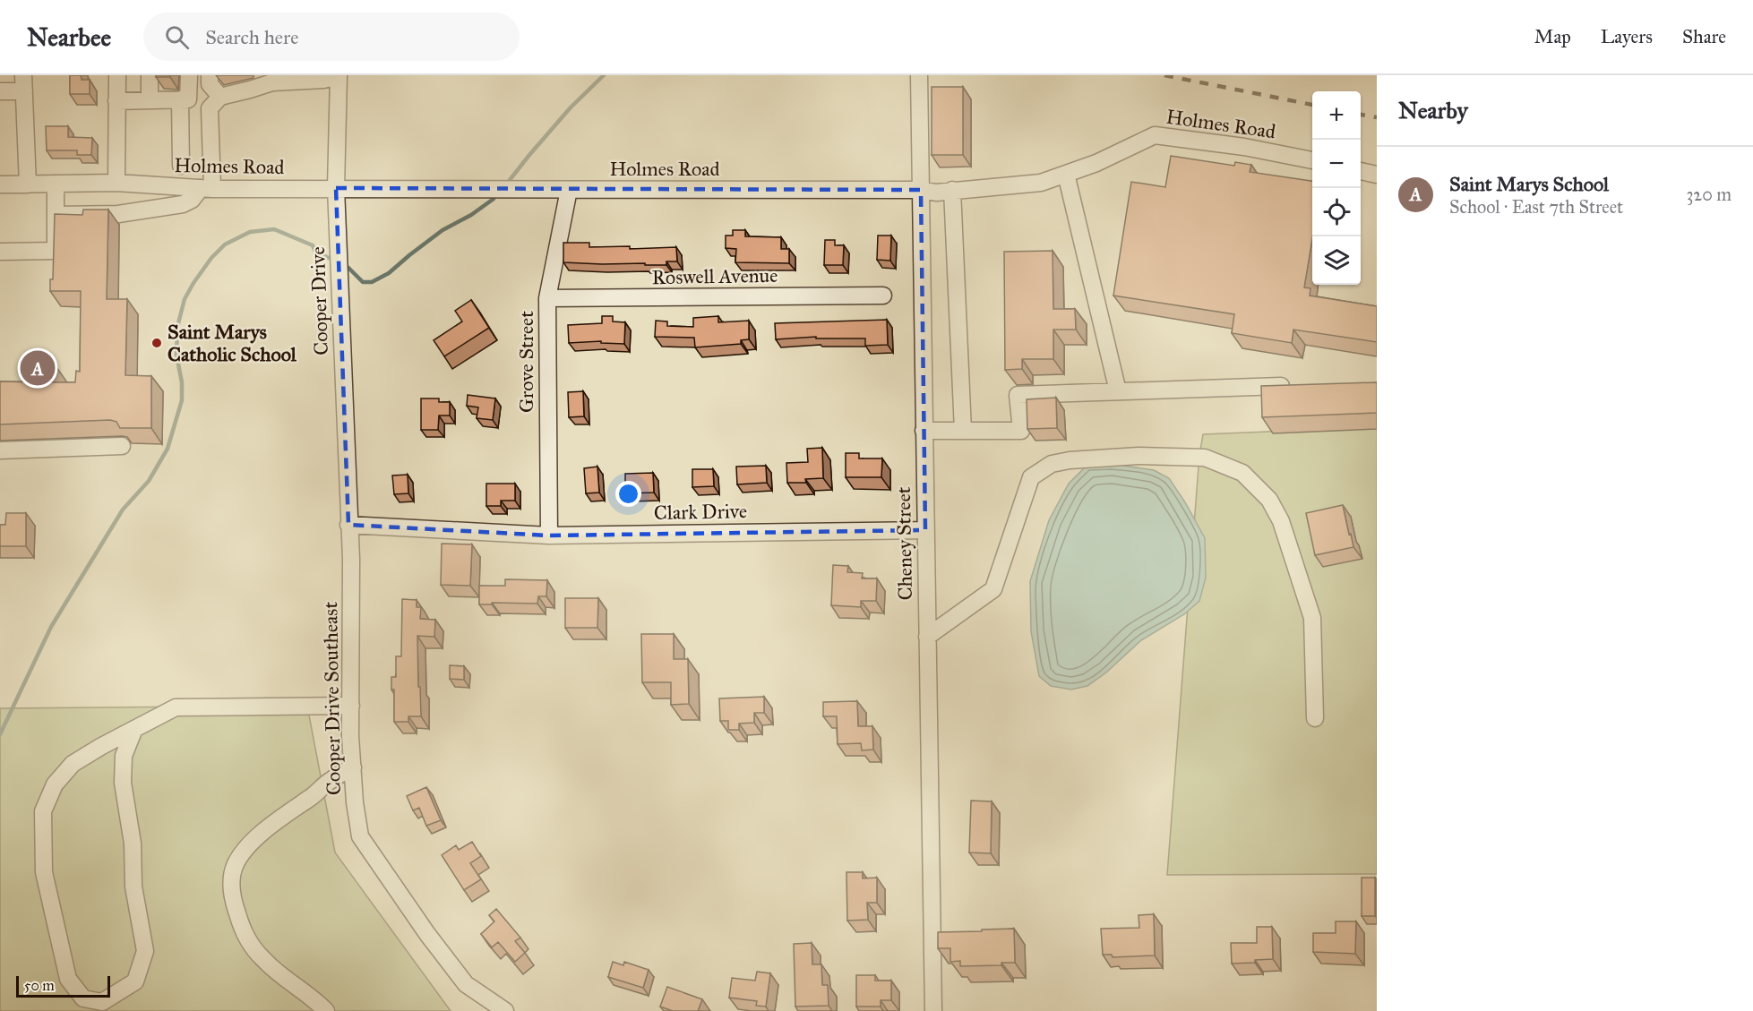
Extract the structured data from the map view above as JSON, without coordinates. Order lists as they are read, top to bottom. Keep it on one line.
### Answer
{"streets":{"street":["Holmes Road","Roswell Avenue","Cooper Drive","Grove Street","Clark Drive","Cheney Street","Cooper Drive Southeast"]},"crossings":[["Holmes Road","Cooper Drive"],["Holmes Road","Grove Street"],["Holmes Road","Cheney Street"],["Roswell Avenue","Grove Street"],["Cooper Drive","Clark Drive"],["Cooper Drive","Cooper Drive Southeast"],["Grove Street","Clark Drive"],["Clark Drive","Cheney Street"],["Clark Drive","Cooper Drive Southeast"]],"places":["Saint Marys Catholic School"],"scale_bar":"50 m","page":{"header":"Nearbee","search":"Search here","nav":["Map","Layers","Share"],"heading":"Nearby","map_buttons":["+","−"],"list":[{"mark":"A","name":"Saint Marys School","note":"School · East 7th Street","value":"320 m"}],"pins":"A","scale":"50 m"}}
